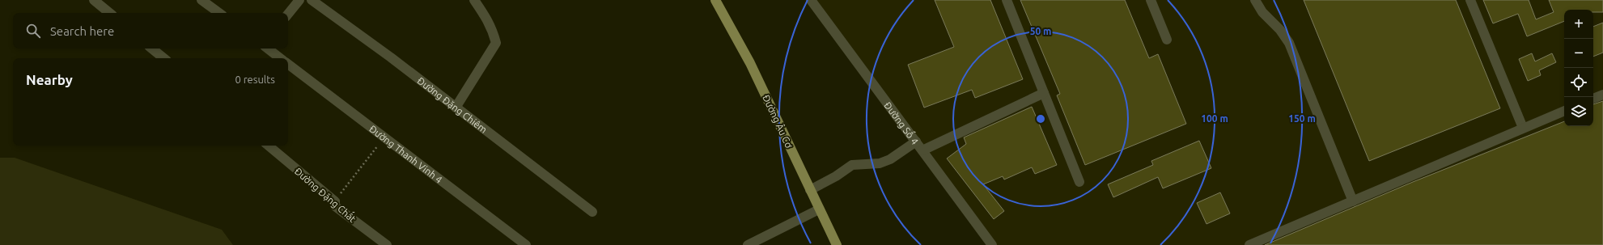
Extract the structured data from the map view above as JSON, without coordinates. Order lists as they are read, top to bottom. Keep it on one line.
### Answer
{"streets":{"main road":["Đường Âu Cơ"],"street":["Đường Đặng Chiêm","Đường Số 4","Đường Thanh Vinh 4","Đường Đặng Chất"]},"page":{"map_buttons":["+","−"],"search":"Search here","heading":["Nearby","0 results"]},"rings":["50 m","100 m","150 m"]}
